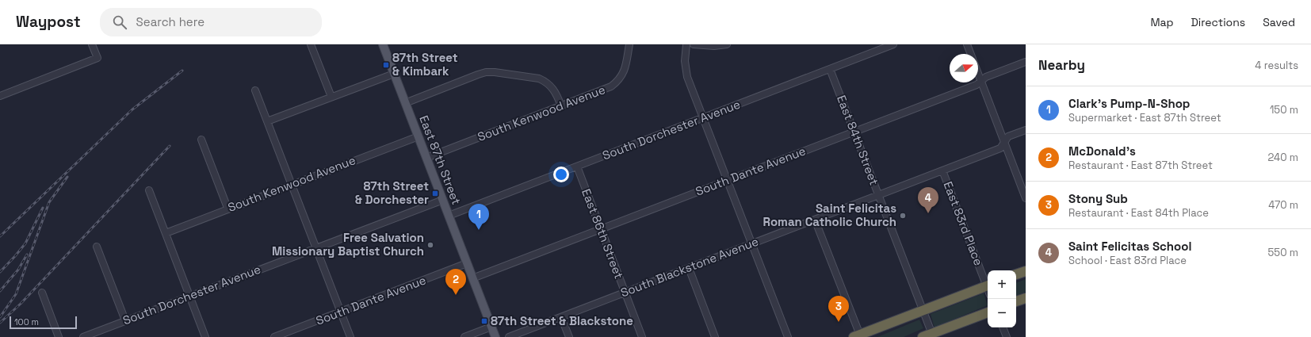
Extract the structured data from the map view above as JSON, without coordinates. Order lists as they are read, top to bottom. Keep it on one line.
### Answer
{"streets":{"main road":["East 87th Street"],"street":["South Kenwood Avenue","South Dorchester Avenue","East 84th Street","South Dante Avenue","East 83rd Place","East 86th Street","South Blackstone Avenue"]},"crossings":[["South Kenwood Avenue","East 87th Street"],["South Dorchester Avenue","East 84th Street"],["South Dorchester Avenue","East 87th Street"],["South Dorchester Avenue","East 86th Street"],["East 84th Street","South Dante Avenue"],["East 84th Street","South Blackstone Avenue"],["East 87th Street","South Dante Avenue"],["South Dante Avenue","East 86th Street"],["East 83rd Place","South Blackstone Avenue"],["East 86th Street","South Blackstone Avenue"]],"places":{"transit":["87th Street & Kimbark","87th Street & Dorchester","87th Street & Blackstone"],"other":["Saint Felicitas Roman Catholic Church","Free Salvation Missionary Baptist Church"]},"scale_bar":"100 m","north":"right","page":{"header":"Waypost","search":"Search here","nav":["Map","Directions","Saved"],"heading":["Nearby","4 results"],"list":[{"mark":"1","name":"Clark's Pump-N-Shop","note":"Supermarket · East 87th Street","value":"150 m"},{"mark":"2","name":"McDonald's","note":"Restaurant · East 87th Street","value":"240 m"},{"mark":"3","name":"Stony Sub","note":"Restaurant · East 84th Place","value":"470 m"},{"mark":"4","name":"Saint Felicitas School","note":"School · East 83rd Place","value":"550 m"}],"pins":["4","1","2","3"],"map_buttons":["+","−"],"scale":"100 m"}}
